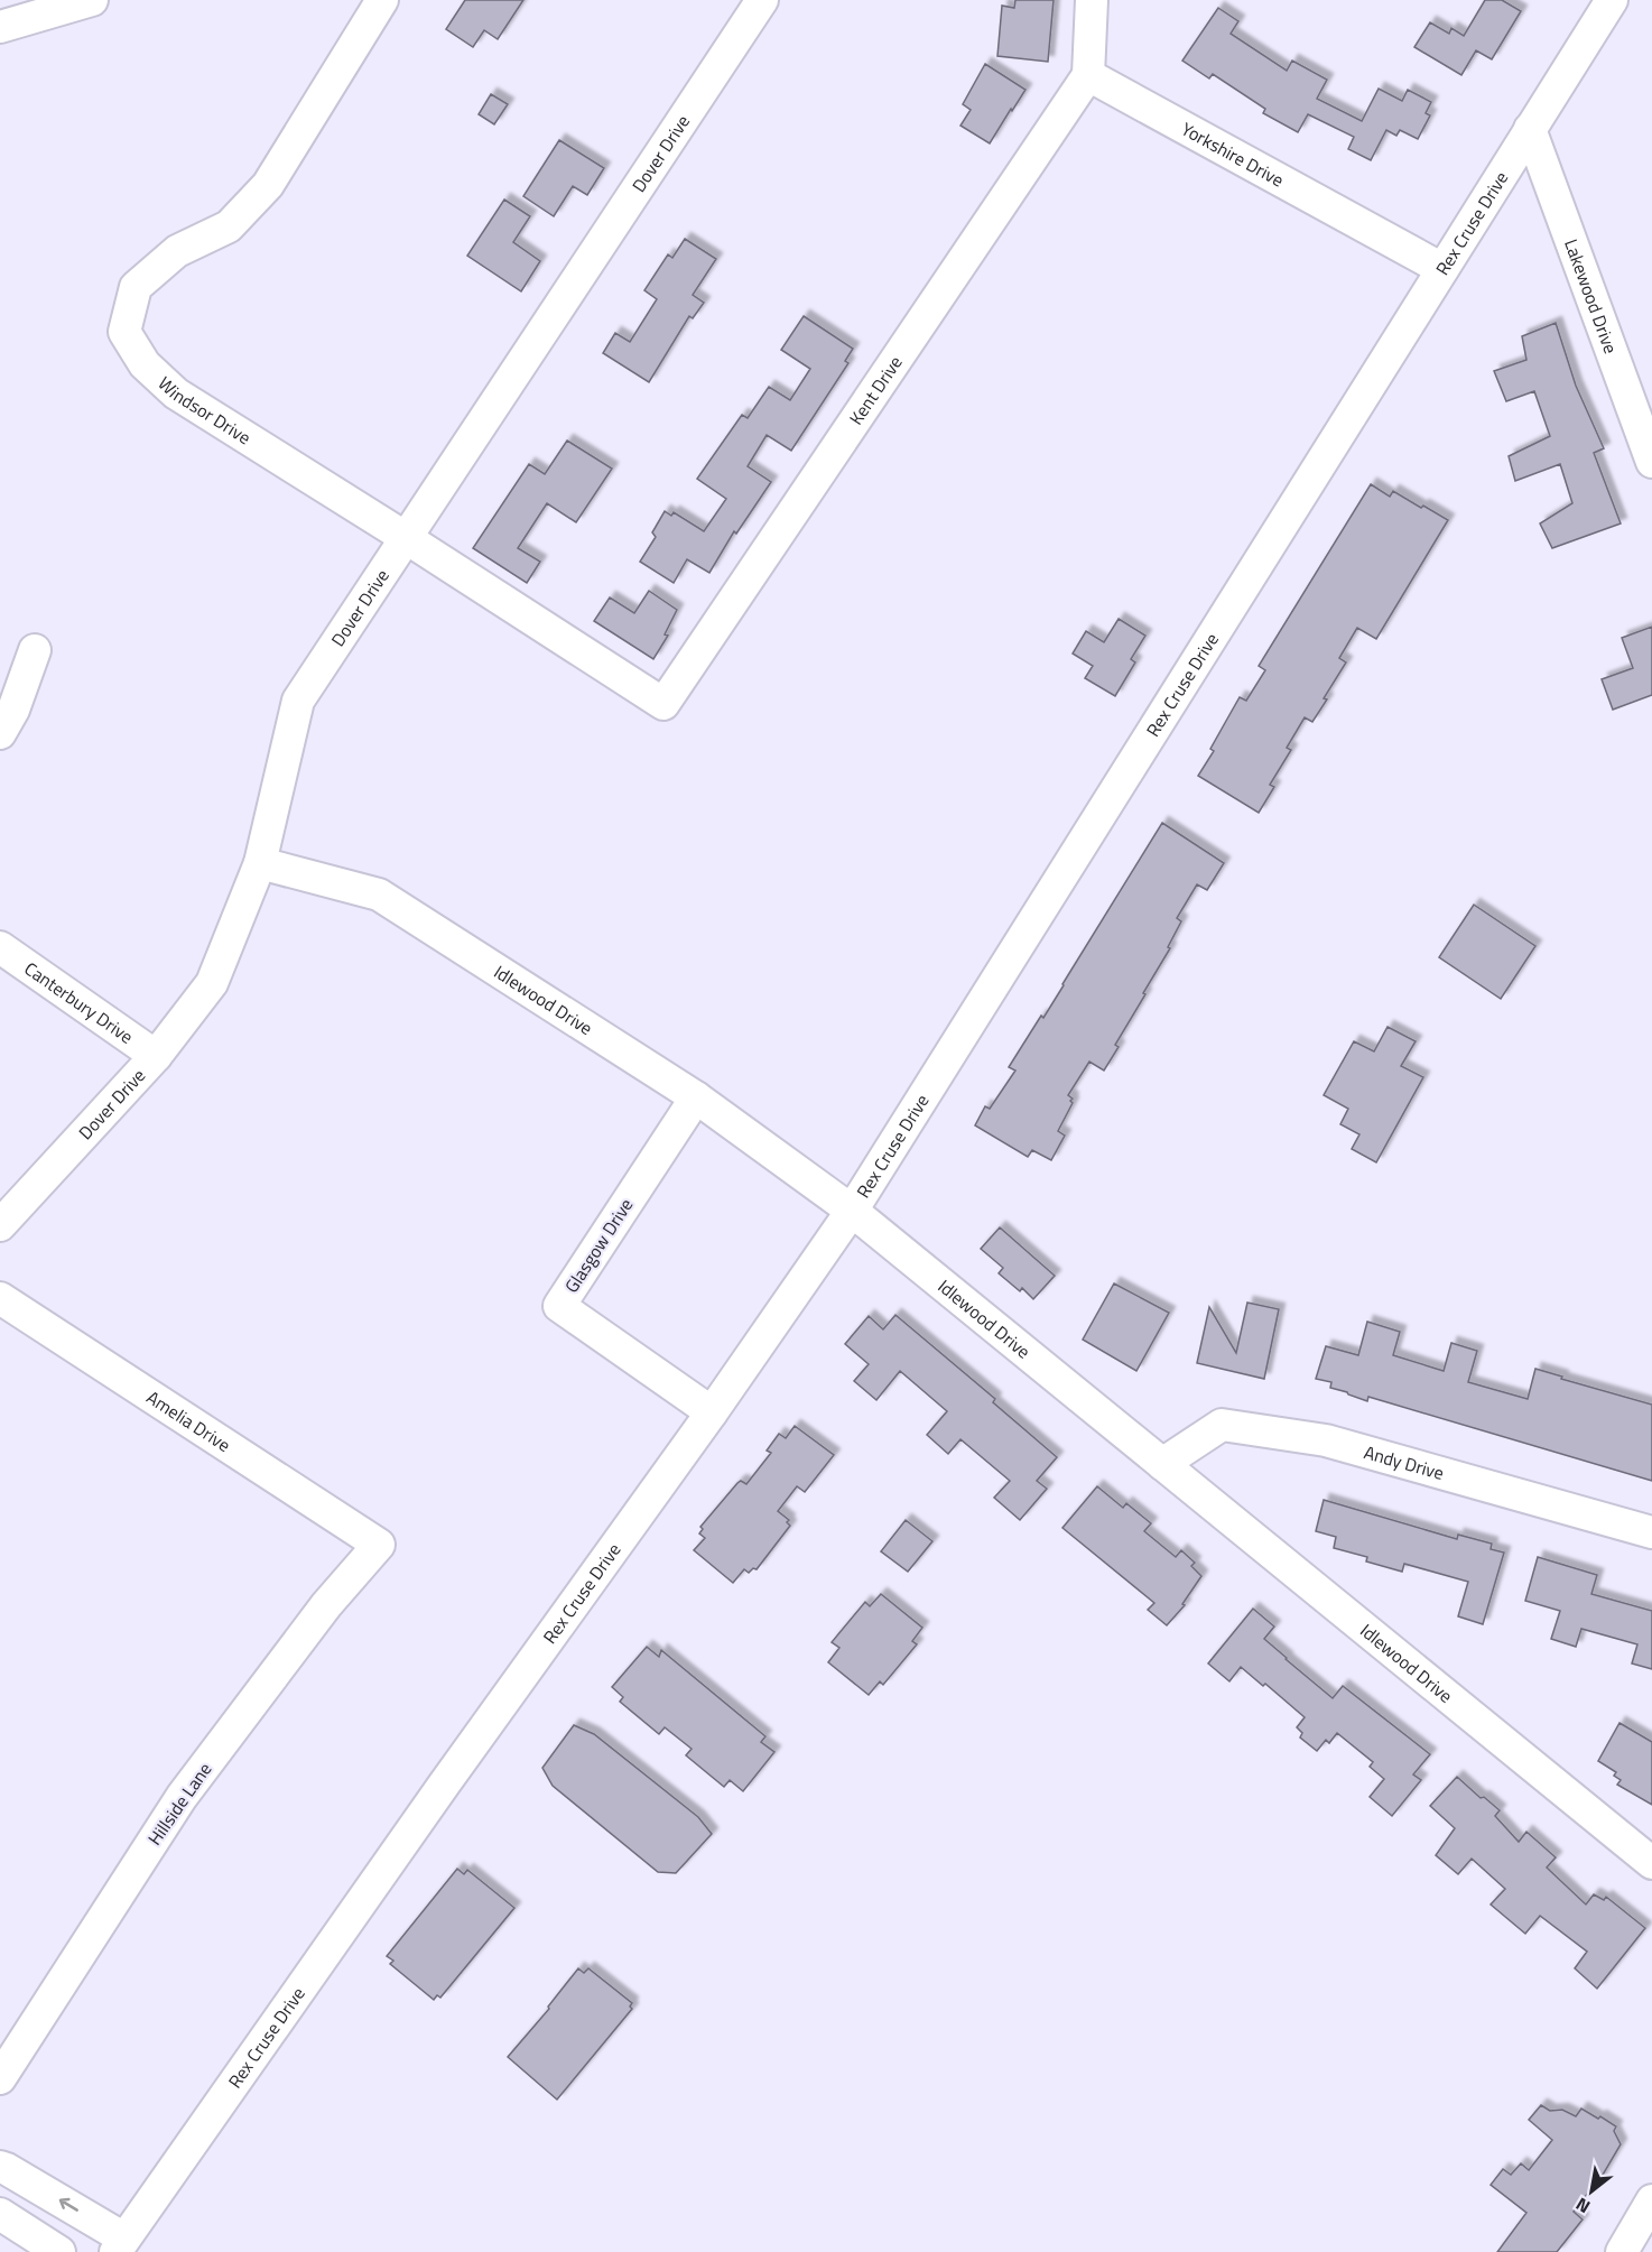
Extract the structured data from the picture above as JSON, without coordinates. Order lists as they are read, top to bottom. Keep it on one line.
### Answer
{"streets":{"street":["Dover Drive","Yorkshire Drive","Rex Cruse Drive","Lakewood Drive","Kent Drive","Windsor Drive","Idlewood Drive","Canterbury Drive","Glasgow Drive","Amelia Drive","Andy Drive","Hillside Lane"]},"crossings":[["Dover Drive","Windsor Drive"],["Dover Drive","Idlewood Drive"],["Dover Drive","Canterbury Drive"],["Yorkshire Drive","Rex Cruse Drive"],["Yorkshire Drive","Kent Drive"],["Rex Cruse Drive","Lakewood Drive"],["Rex Cruse Drive","Idlewood Drive"],["Rex Cruse Drive","Glasgow Drive"],["Kent Drive","Windsor Drive"],["Idlewood Drive","Glasgow Drive"],["Idlewood Drive","Andy Drive"],["Amelia Drive","Hillside Lane"]],"north":"bottom left"}
